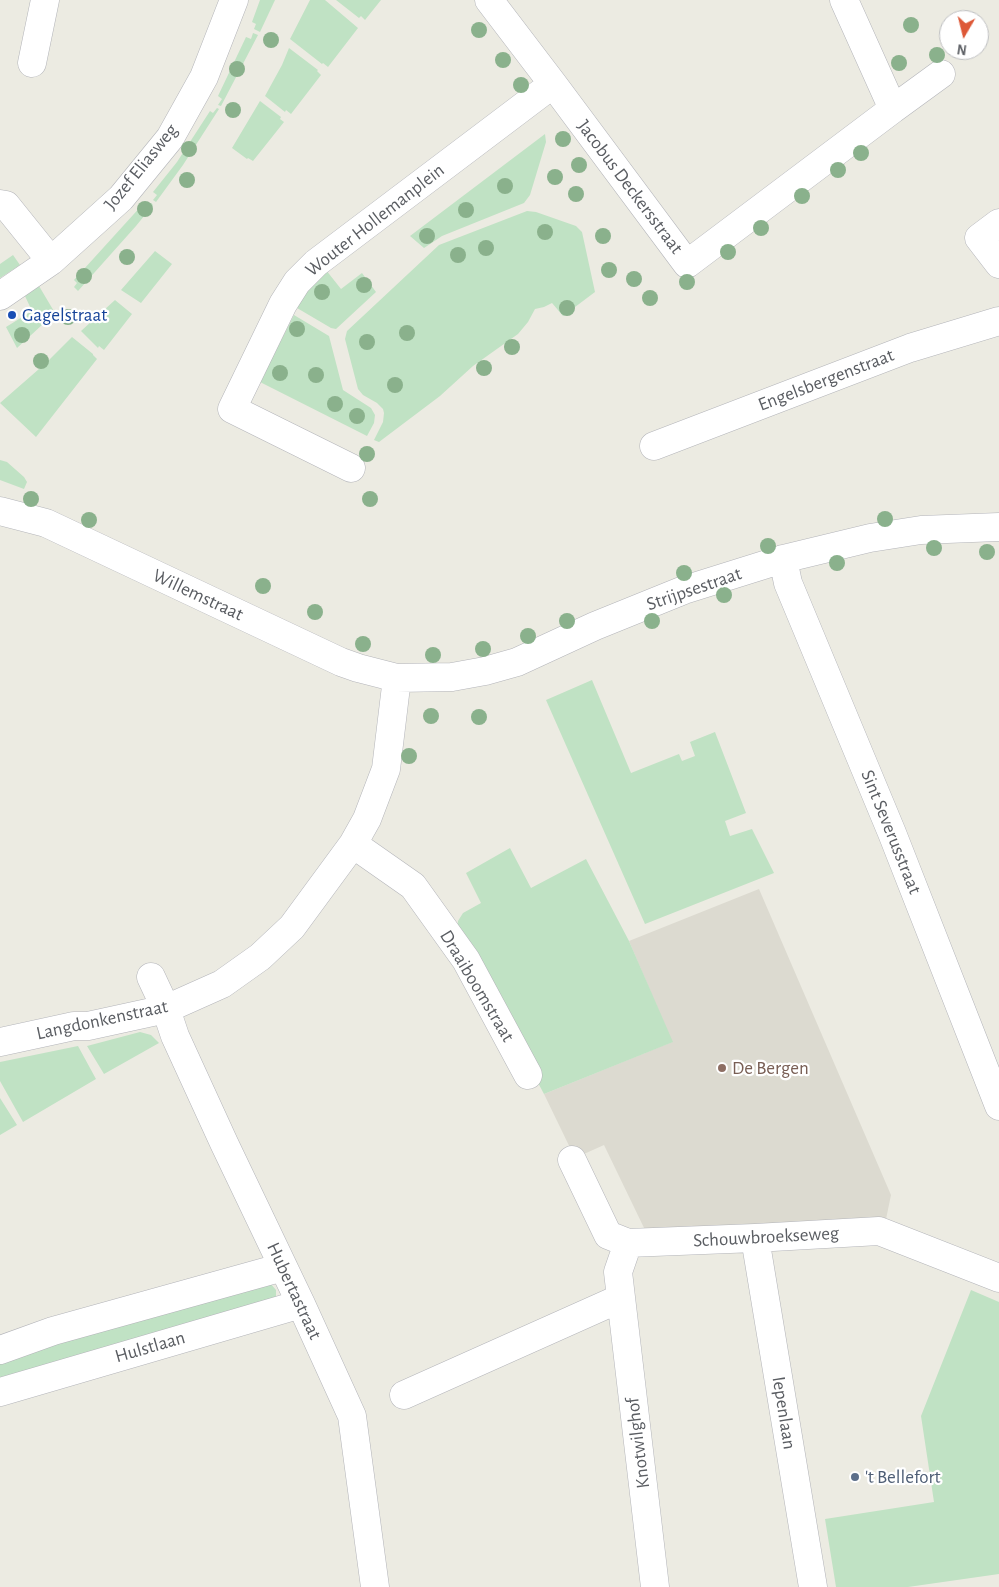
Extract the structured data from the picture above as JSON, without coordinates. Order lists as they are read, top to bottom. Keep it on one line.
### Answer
{"streets":{"street":["Jozef Eliasweg","Jacobus Deckersstraat","Wouter Hollemanplein","Engelsbergenstraat","Strijpsestraat","Willemstraat","Sint Severusstraat","Draaiboomstraat","Langdonkenstraat","Schouwbroekseweg","Hubertastraat","Hulstlaan","Iepenlaan","Knotwilghof"]},"crossings":[["Jacobus Deckersstraat","Wouter Hollemanplein"],["Strijpsestraat","Willemstraat"],["Strijpsestraat","Sint Severusstraat"],["Strijpsestraat","Langdonkenstraat"],["Willemstraat","Langdonkenstraat"],["Draaiboomstraat","Langdonkenstraat"],["Langdonkenstraat","Hubertastraat"],["Schouwbroekseweg","Iepenlaan"],["Schouwbroekseweg","Knotwilghof"],["Hubertastraat","Hulstlaan"]],"places":["Gagelstraat","De Bergen","'t Bellefort"],"north":"bottom"}
